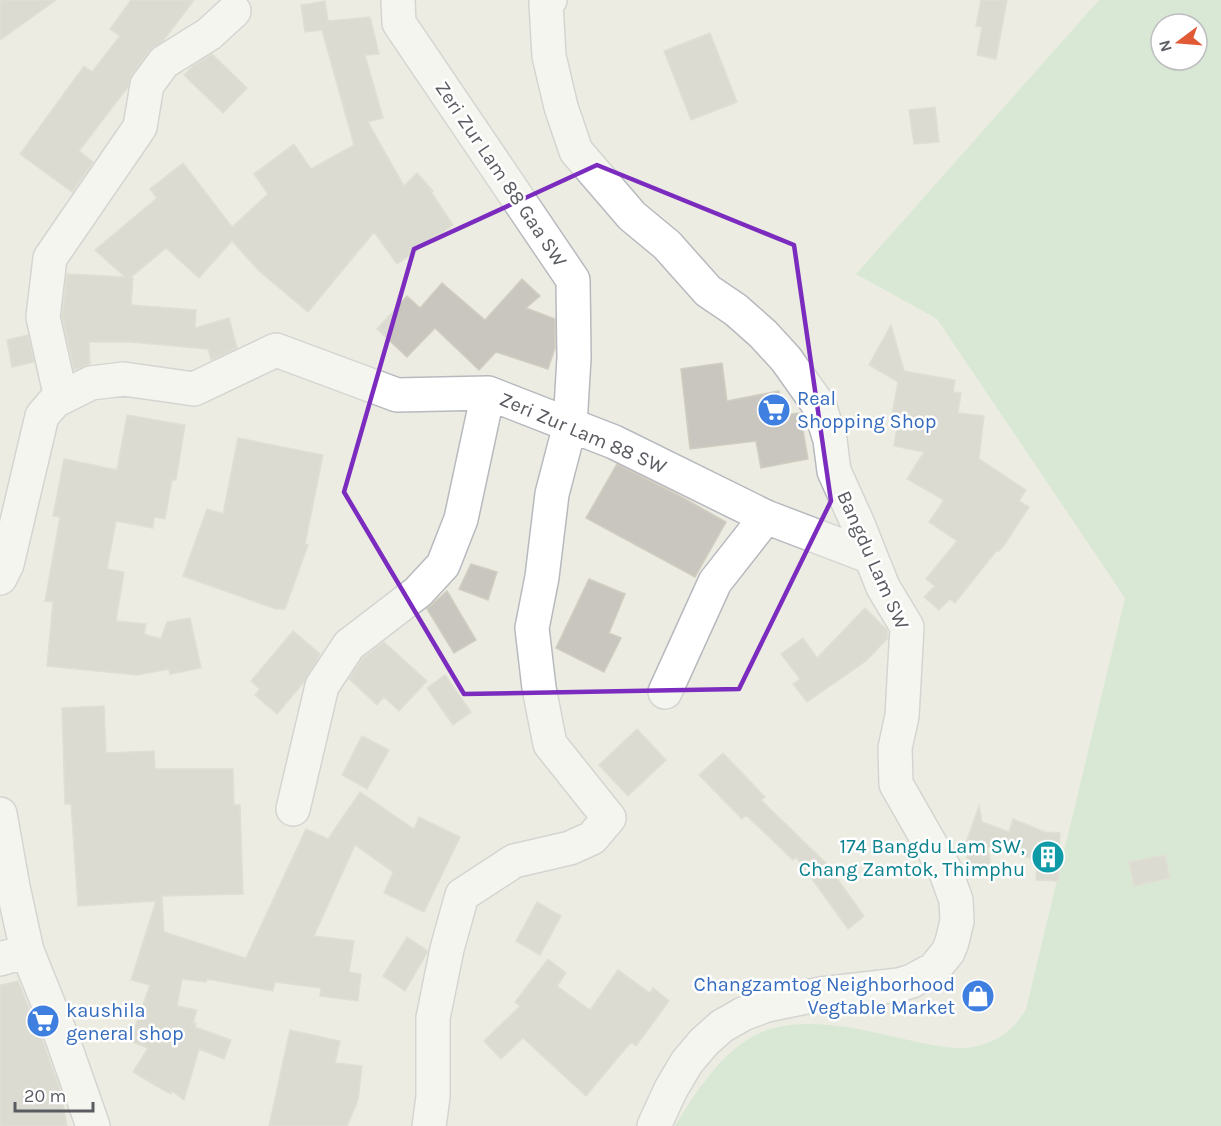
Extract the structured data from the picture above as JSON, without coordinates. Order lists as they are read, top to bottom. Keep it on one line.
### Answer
{"streets":{"street":["Zeri Zur Lam 88 Gaa SW","Zeri Zur Lam 88 SW","Bangdu Lam SW"]},"crossings":[["Zeri Zur Lam 88 Gaa SW","Zeri Zur Lam 88 SW"],["Zeri Zur Lam 88 SW","Bangdu Lam SW"]],"places":{"supermarket":["Real Shopping Shop","kaushila general shop"],"building":["174 Bangdu Lam SW, Chang Zamtok, Thimphu"],"shop":["Changzamtog Neighborhood Vegtable Market"]},"scale_bar":"20 m","north":"left"}
